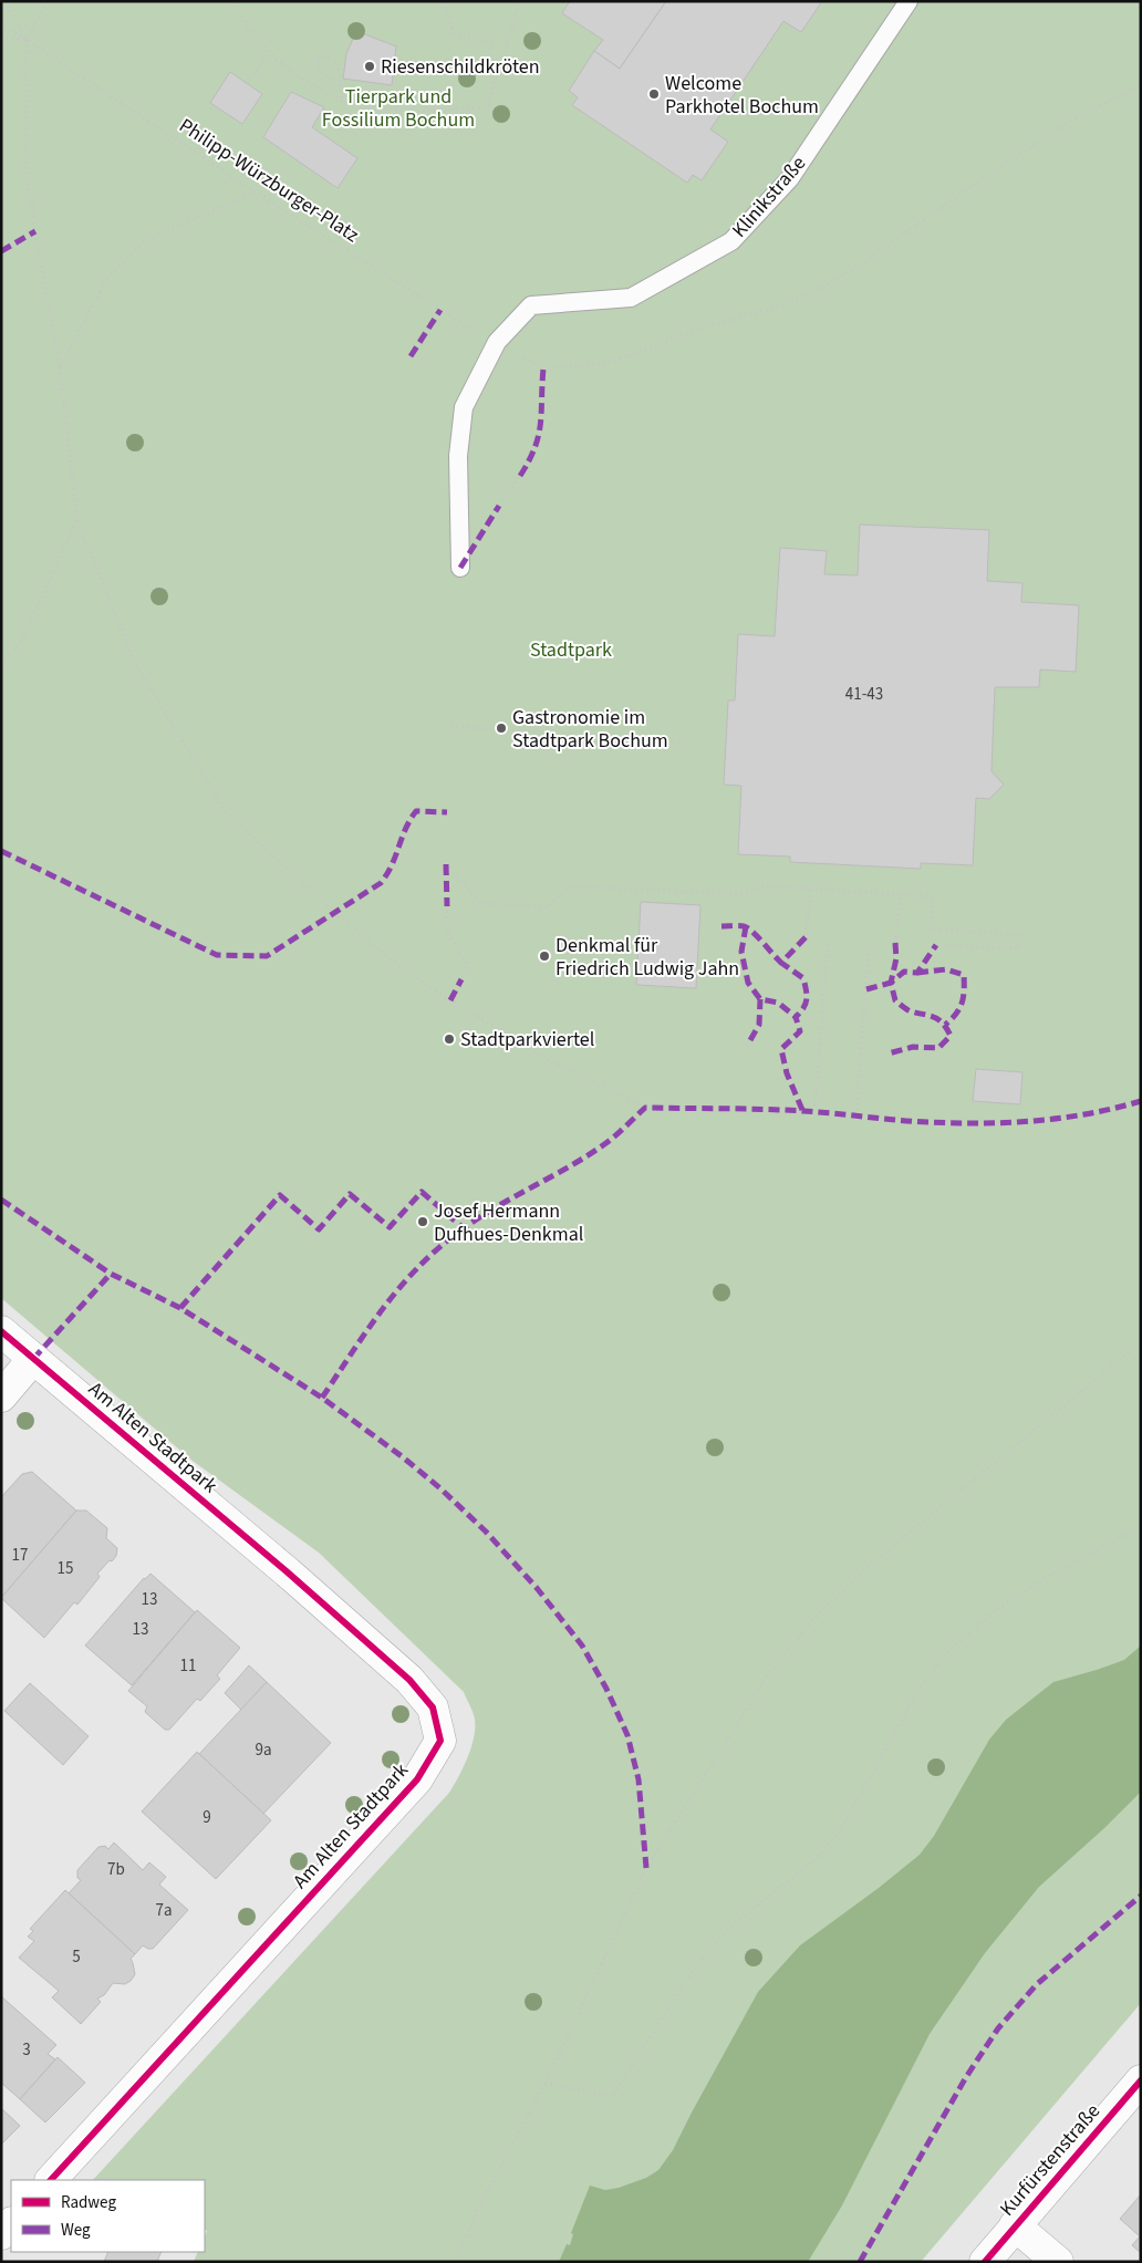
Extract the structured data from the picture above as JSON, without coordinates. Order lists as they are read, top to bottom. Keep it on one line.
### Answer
{"streets":{"street":["Am Alten Stadtpark","Kurfürstenstraße"],"lane":["Klinikstraße"],"path":["Philipp-Würzburger-Platz"]},"crossings":[["Philipp-Würzburger-Platz","Klinikstraße"]],"parks":["Tierpark und Fossilium Bochum","Stadtpark"],"places":["Riesenschildkröten","Welcome Parkhotel Bochum","Gastronomie im Stadtpark Bochum","Denkmal für Friedrich Ludwig Jahn","Stadtparkviertel","Josef Hermann Dufhues-Denkmal"],"house_numbers":["41-43","17","15","13","13","11","9a","9","7b","7a","5","3"],"legend":["Radweg","Weg"]}
